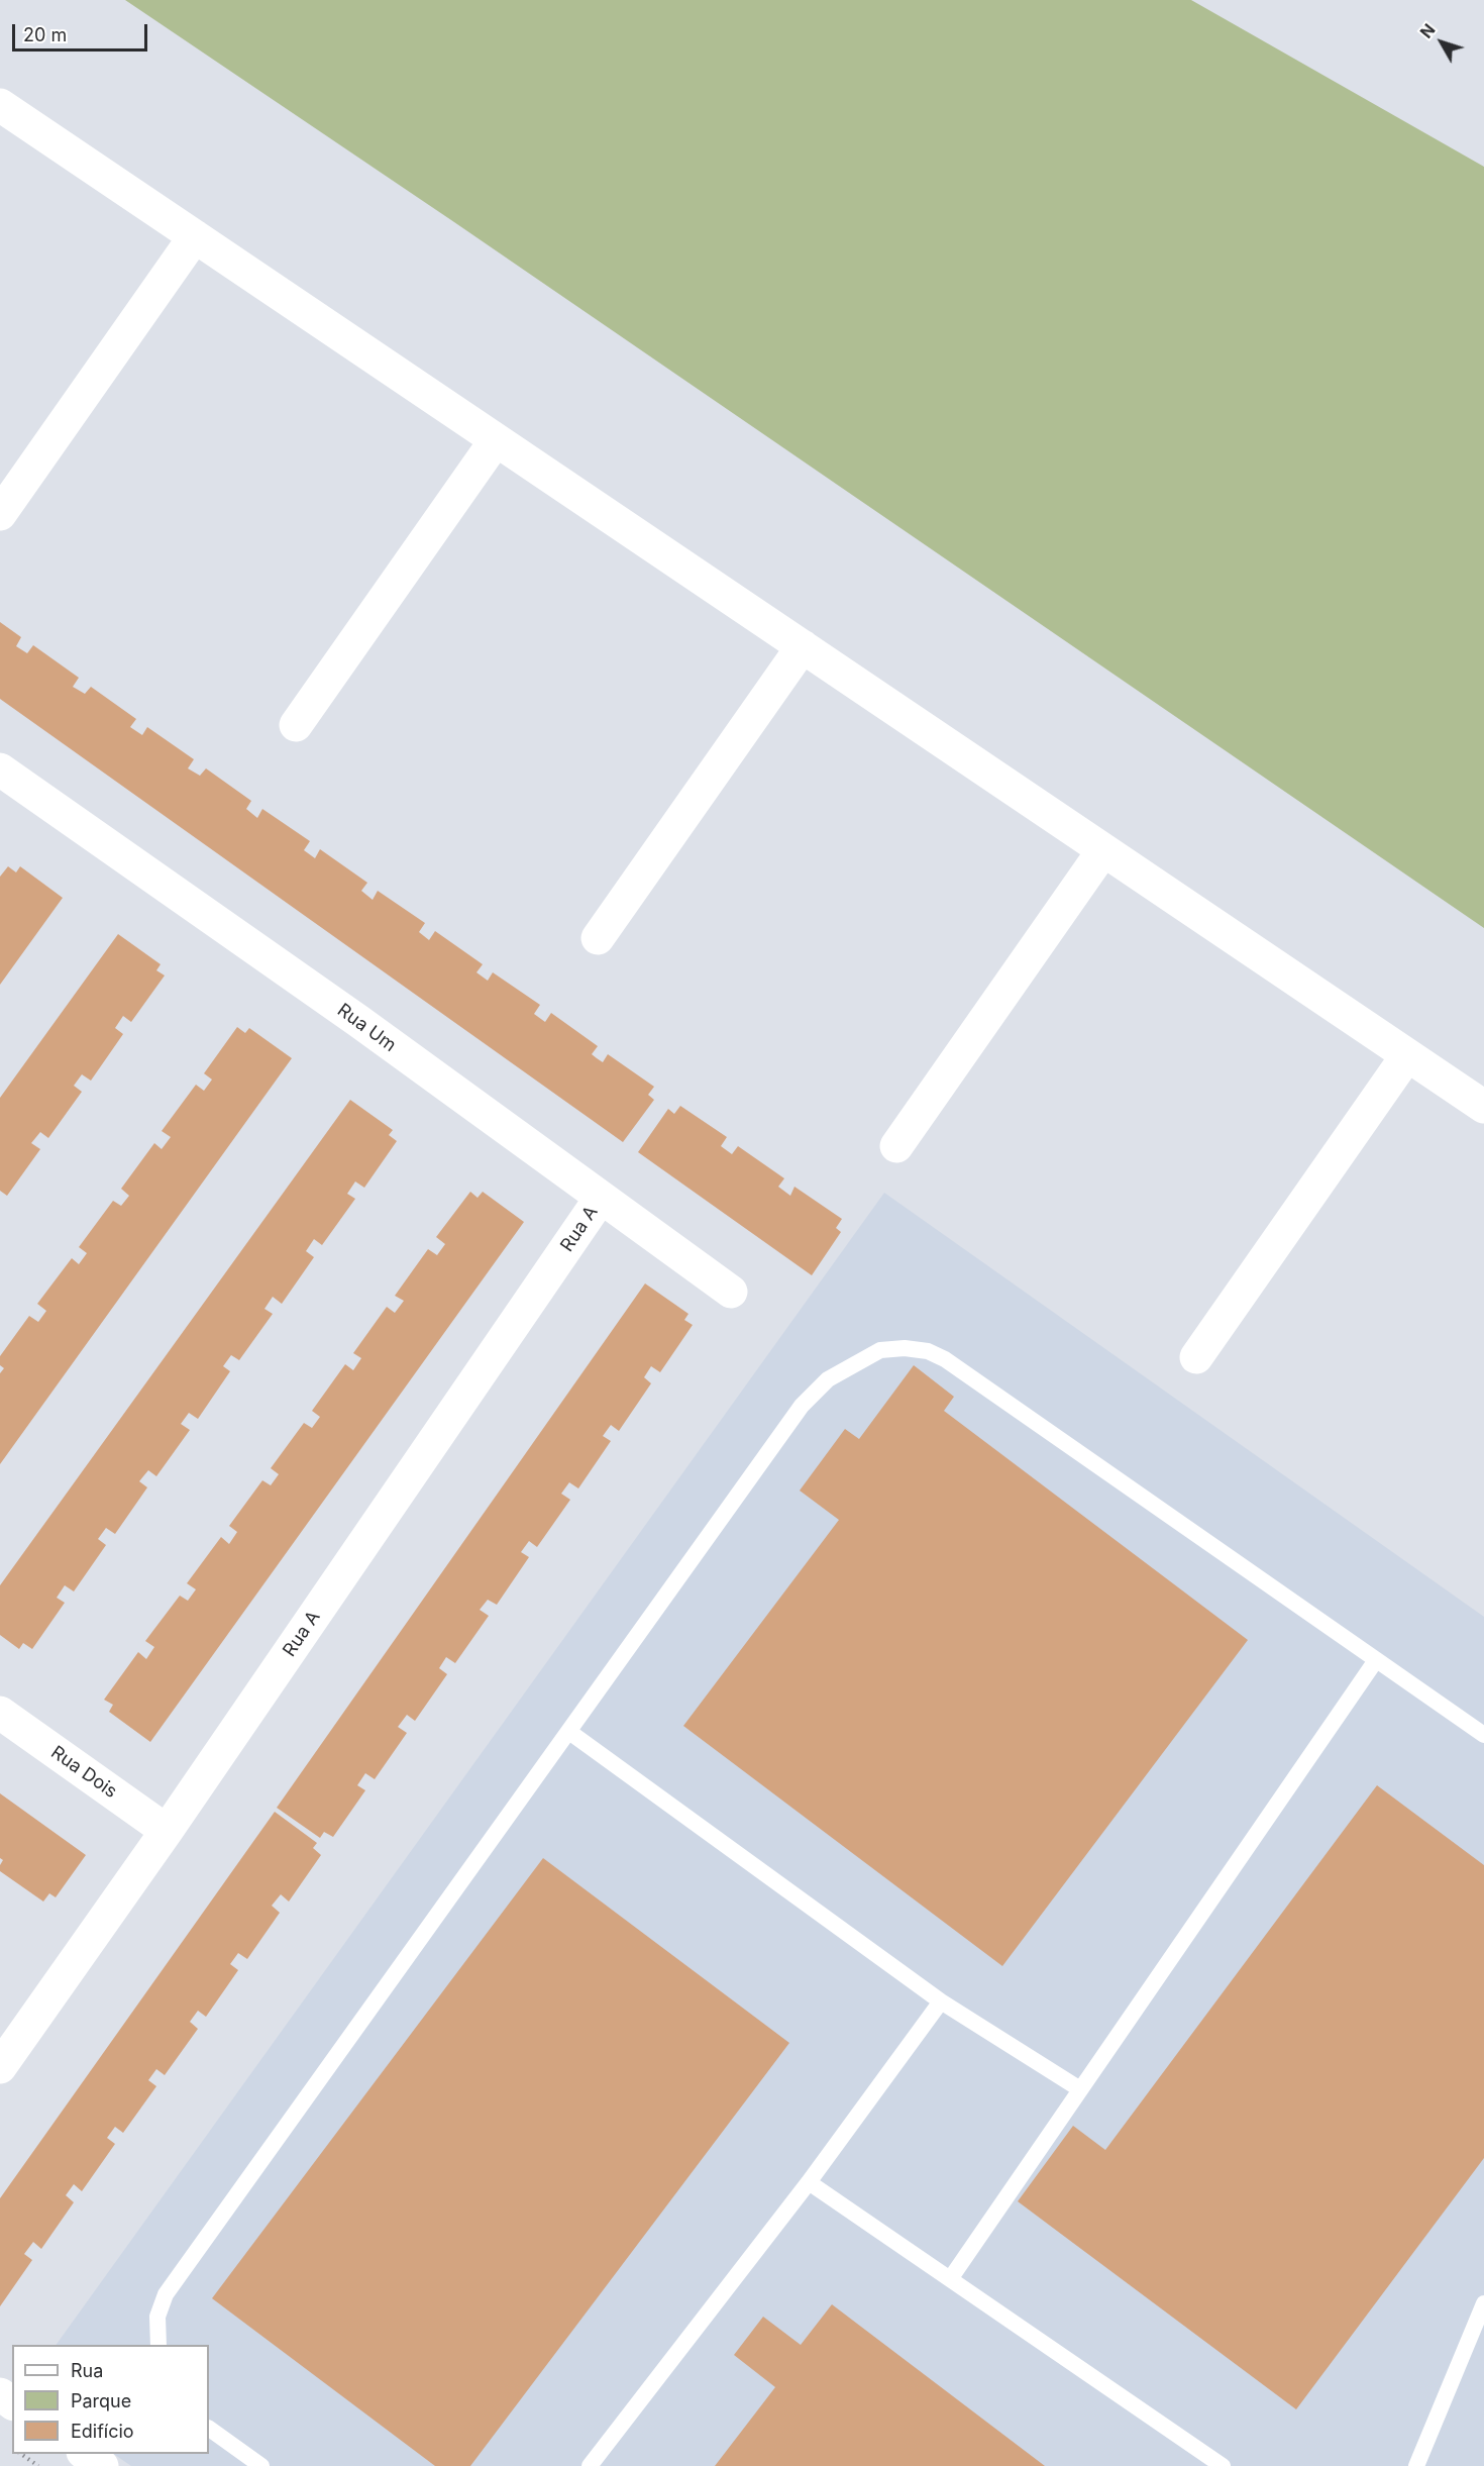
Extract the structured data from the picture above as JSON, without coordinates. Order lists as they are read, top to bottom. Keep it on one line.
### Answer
{"streets":{"street":["Rua Um","Rua A","Rua Dois"]},"crossings":[["Rua Um","Rua A"],["Rua A","Rua Dois"]],"legend":["Rua","Parque","Edifício"],"scale_bar":"20 m","north":"top left"}
